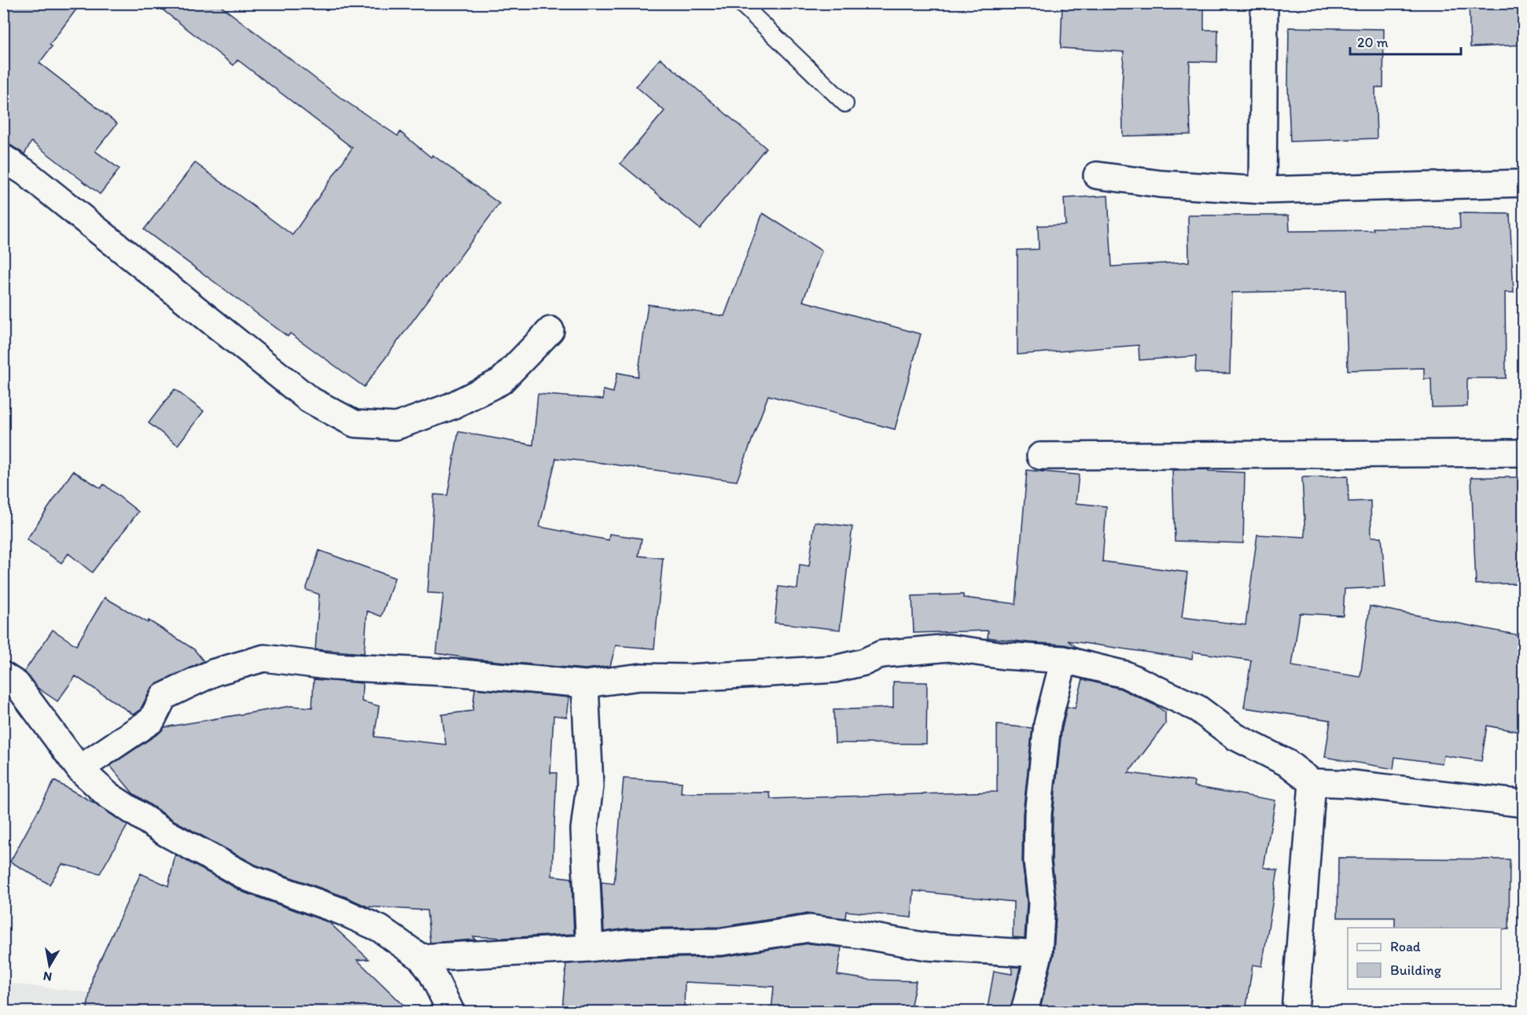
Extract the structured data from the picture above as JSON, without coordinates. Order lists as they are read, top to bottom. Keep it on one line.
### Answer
{"legend":["Road","Building"],"scale_bar":"20 m","north":"bottom"}
